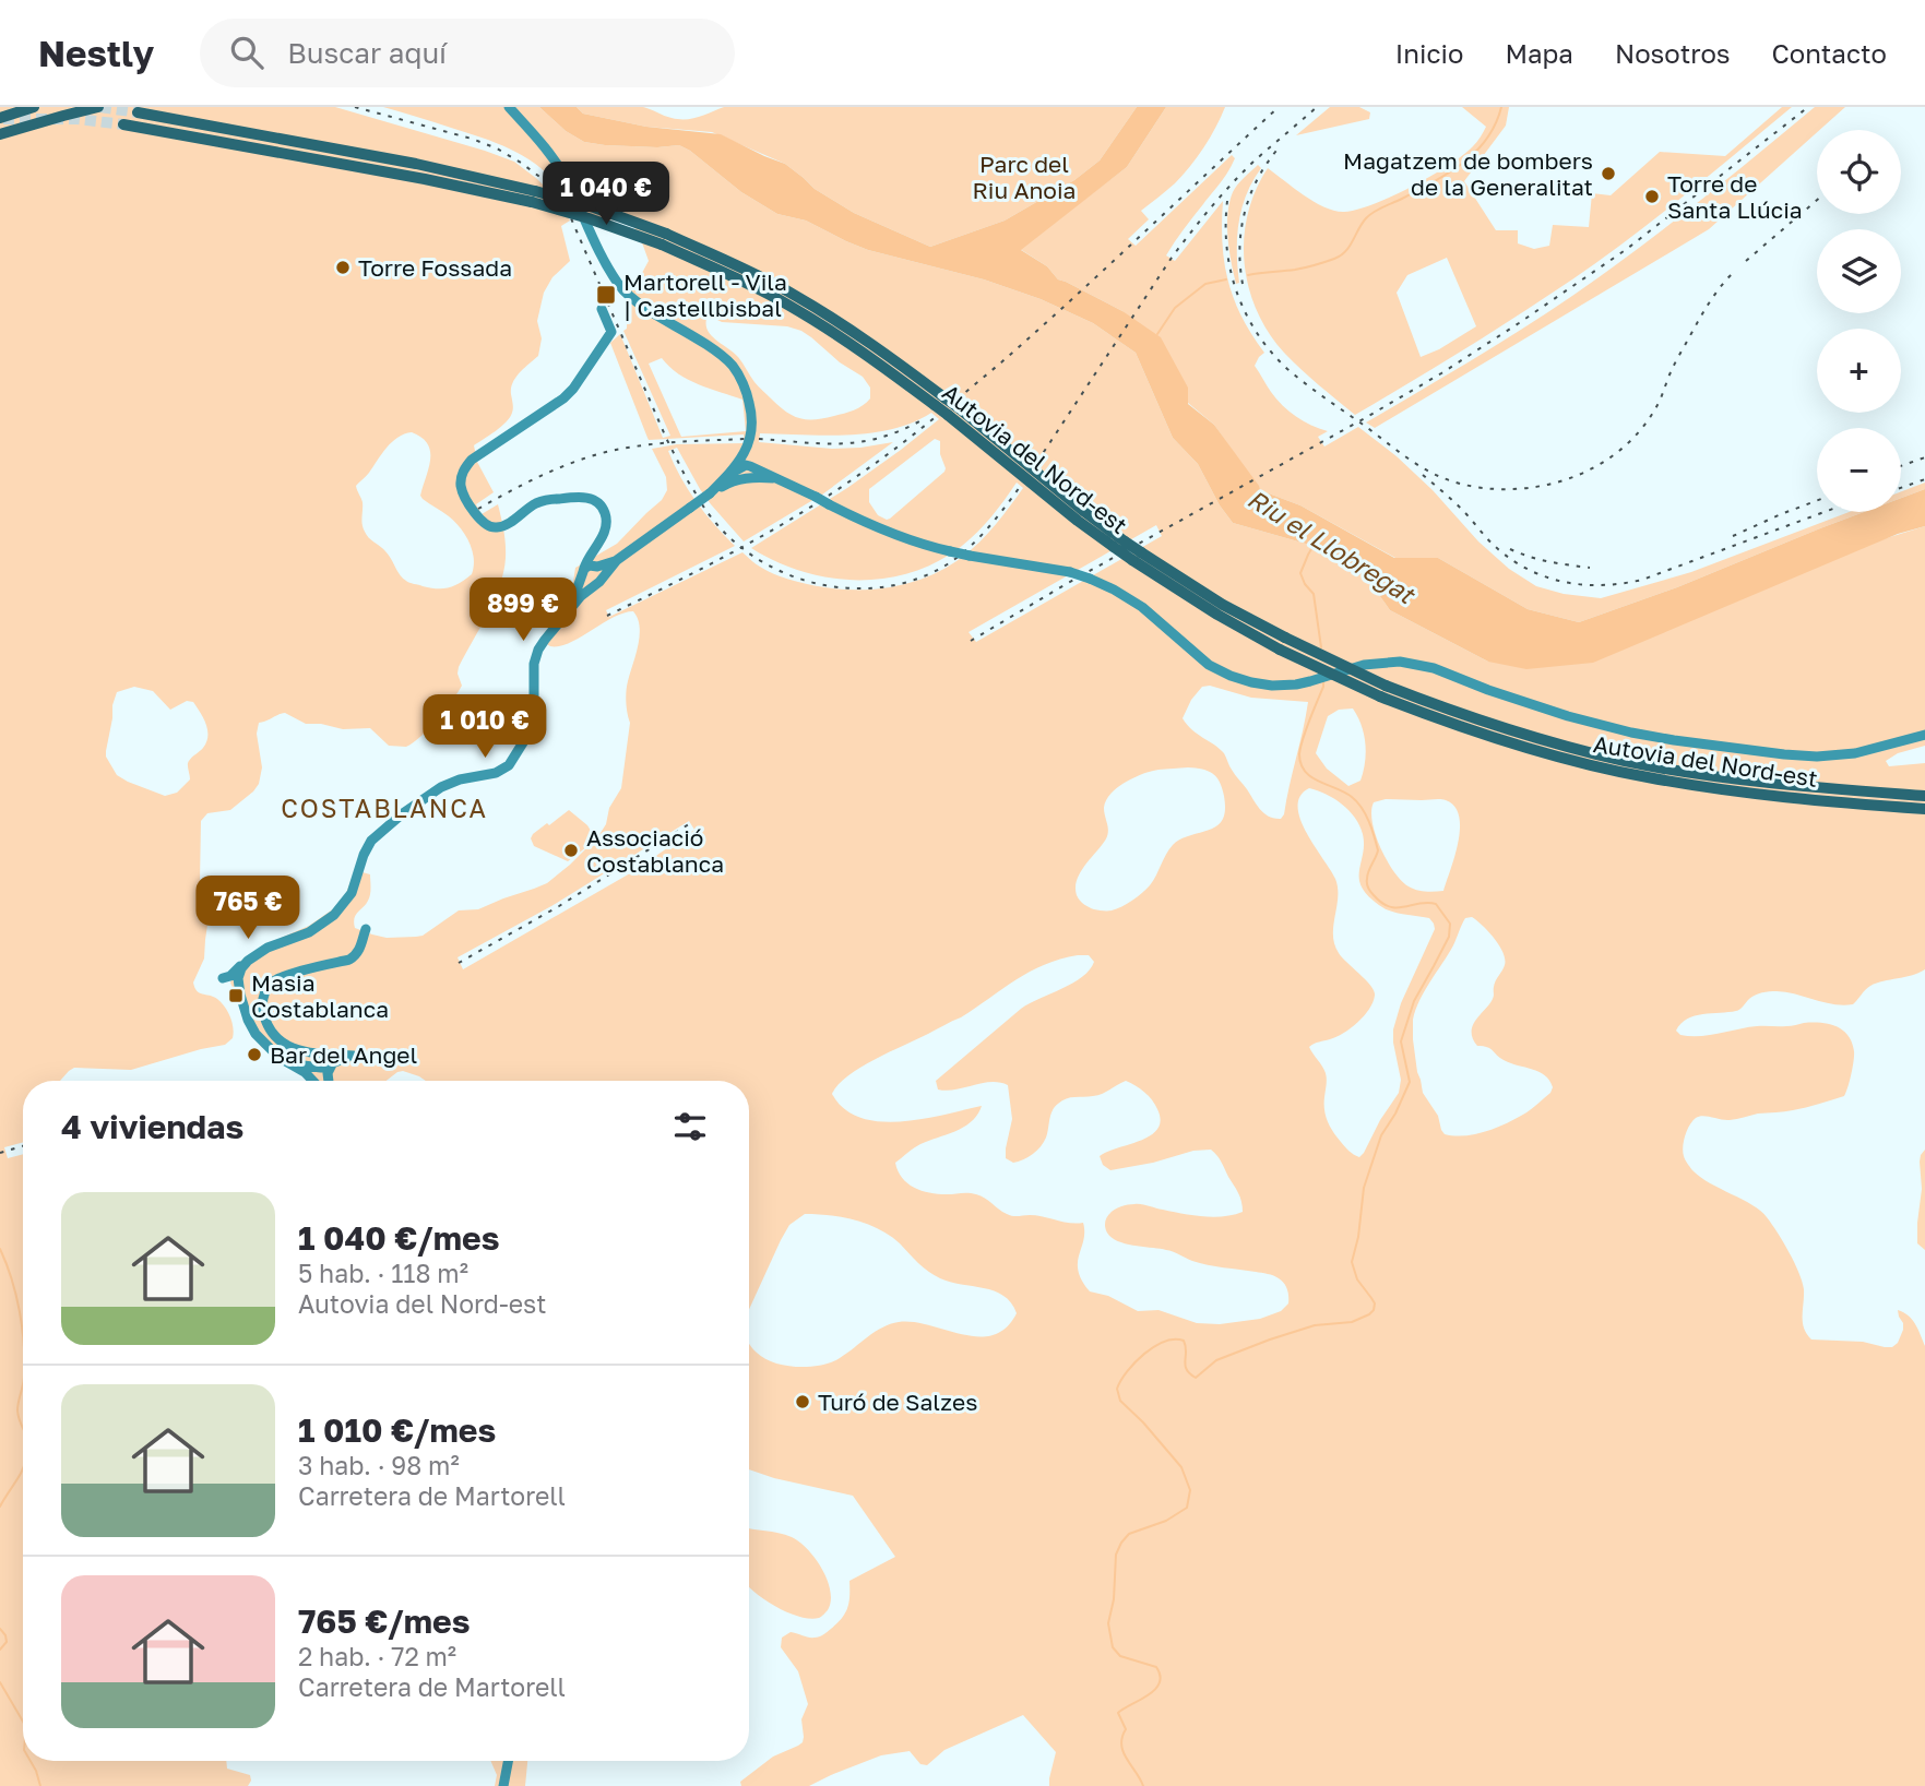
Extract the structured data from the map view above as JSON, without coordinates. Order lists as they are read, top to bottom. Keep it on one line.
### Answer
{"streets":{"highway":["Autovia del Nord-est"]},"districts":["COSTABLANCA"],"water":["Riu el Llobregat"],"parks":["Parc del Riu Anoia"],"places":{"other":["Magatzem de bombers de la Generalitat","Torre de Santa Llúcia","Torre Fossada","Associació Costablanca","Bar del Angel","Turó de Salzes"],"transit":["Martorell - Vila | Castellbisbal","Masia Costablanca"]},"page":{"header":"Nestly","search":"Buscar aquí","nav":["Inicio","Mapa","Nosotros","Contacto"],"map_buttons":["+","−"],"price":["1 040 €","899 €","1 010 €","765 €"],"heading":"4 viviendas","list":[{"name":"1 040 €/mes","note":"5 hab. · 118 m² · Autovia del Nord-est"},{"name":"1 010 €/mes","note":"3 hab. · 98 m² · Carretera de Martorell"},{"name":"765 €/mes","note":"2 hab. · 72 m² · Carretera de Martorell"}]}}
